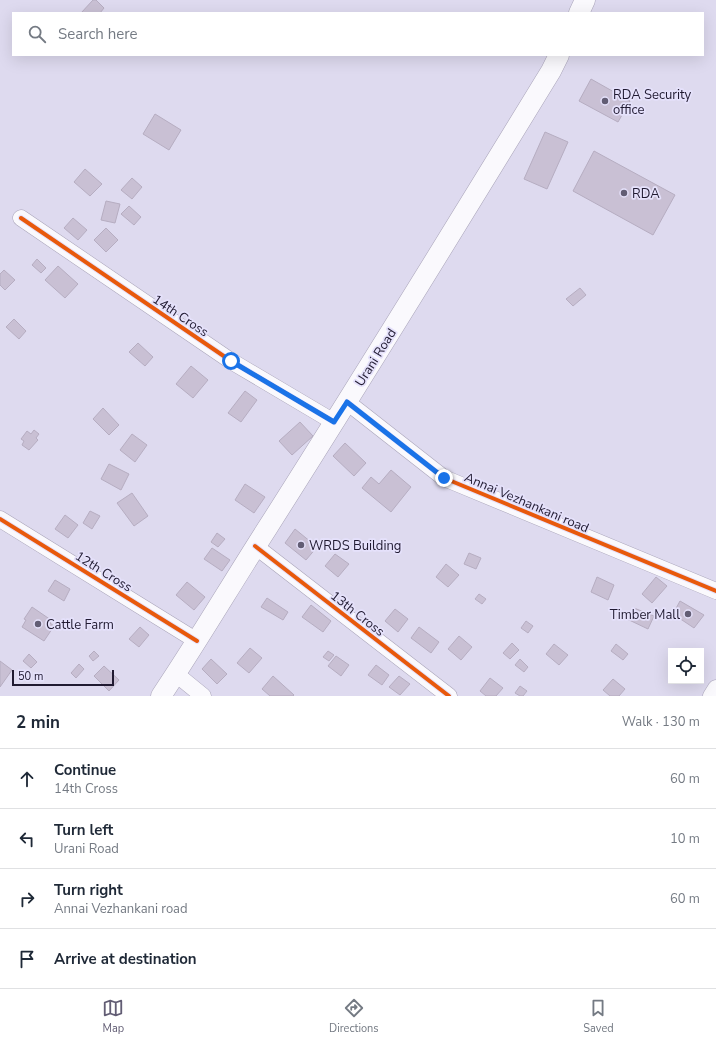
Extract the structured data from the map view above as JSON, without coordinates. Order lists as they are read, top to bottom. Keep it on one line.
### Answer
{"streets":{"main road":["Urani Road"],"street":["14th Cross","Annai Vezhankani road","12th Cross","13th Cross"]},"crossings":[["14th Cross","Urani Road"],["Urani Road","Annai Vezhankani road"],["Urani Road","12th Cross"],["Urani Road","13th Cross"]],"places":["RDA Security office","RDA","WRDS Building","Timber Mall","Cattle Farm"],"scale_bar":"50 m","page":{"search":"Search here","scale":"50 m","heading":["2 min","Walk · 130 m"],"list":[["Continue","14th Cross","60 m"],["Turn left","Urani Road","10 m"],["Turn right","Annai Vezhankani road","60 m"],"Arrive at destination"],"nav":["Map","Directions","Saved"]}}
